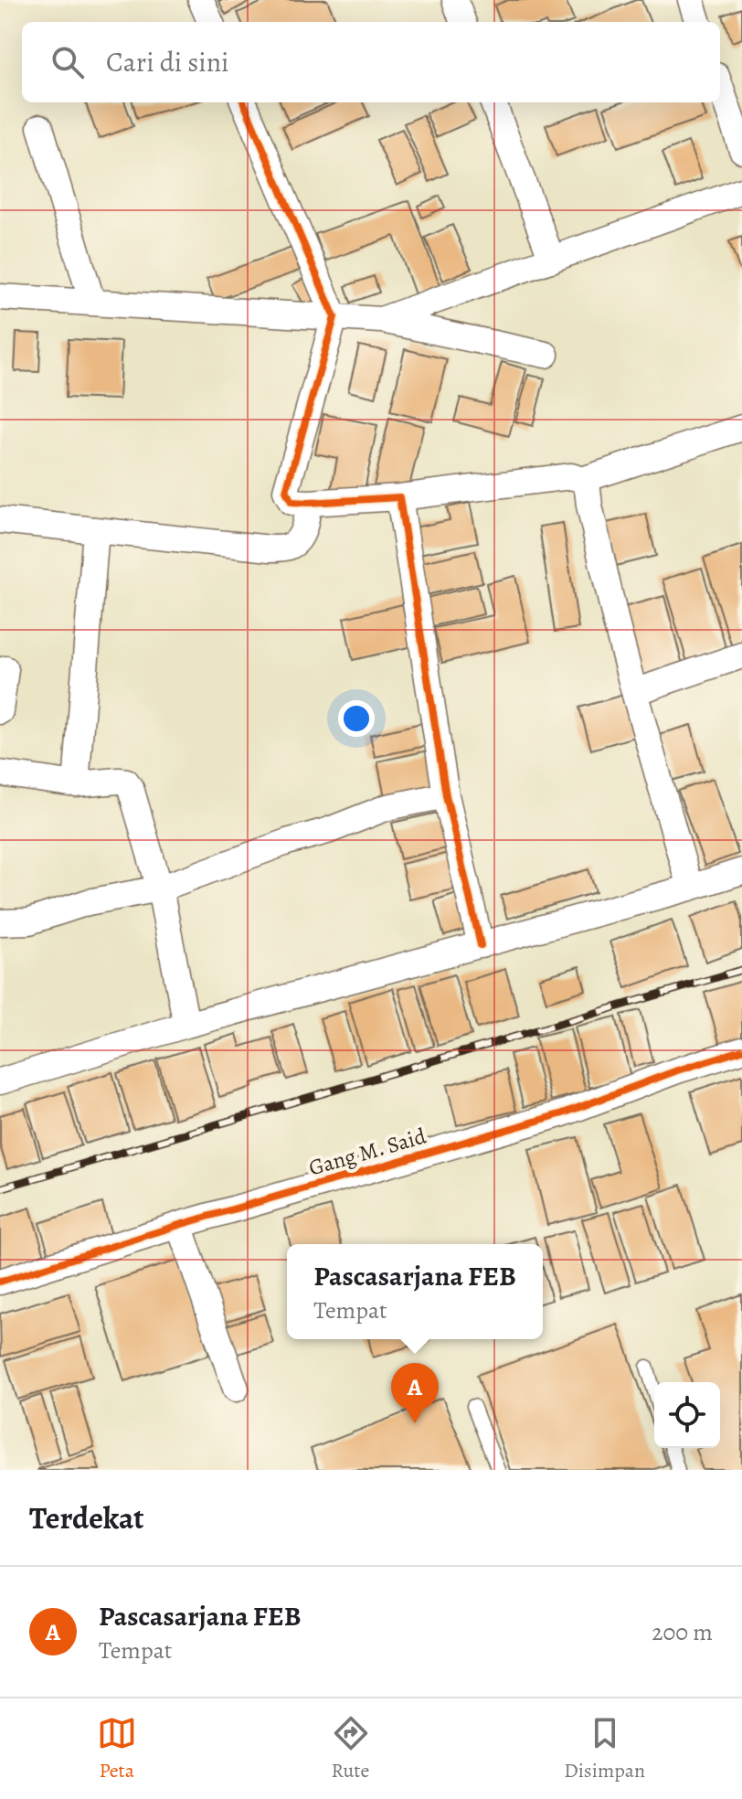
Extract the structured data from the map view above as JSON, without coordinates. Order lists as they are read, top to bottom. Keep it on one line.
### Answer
{"streets":{"street":["Gang M. Said"]},"page":{"search":"Cari di sini","popup":["Pascasarjana FEB","Tempat"],"pins":"A","heading":"Terdekat","list":[{"mark":"A","name":"Pascasarjana FEB","note":"Tempat","value":"200 m"}],"nav":["Peta","Rute","Disimpan"]}}
